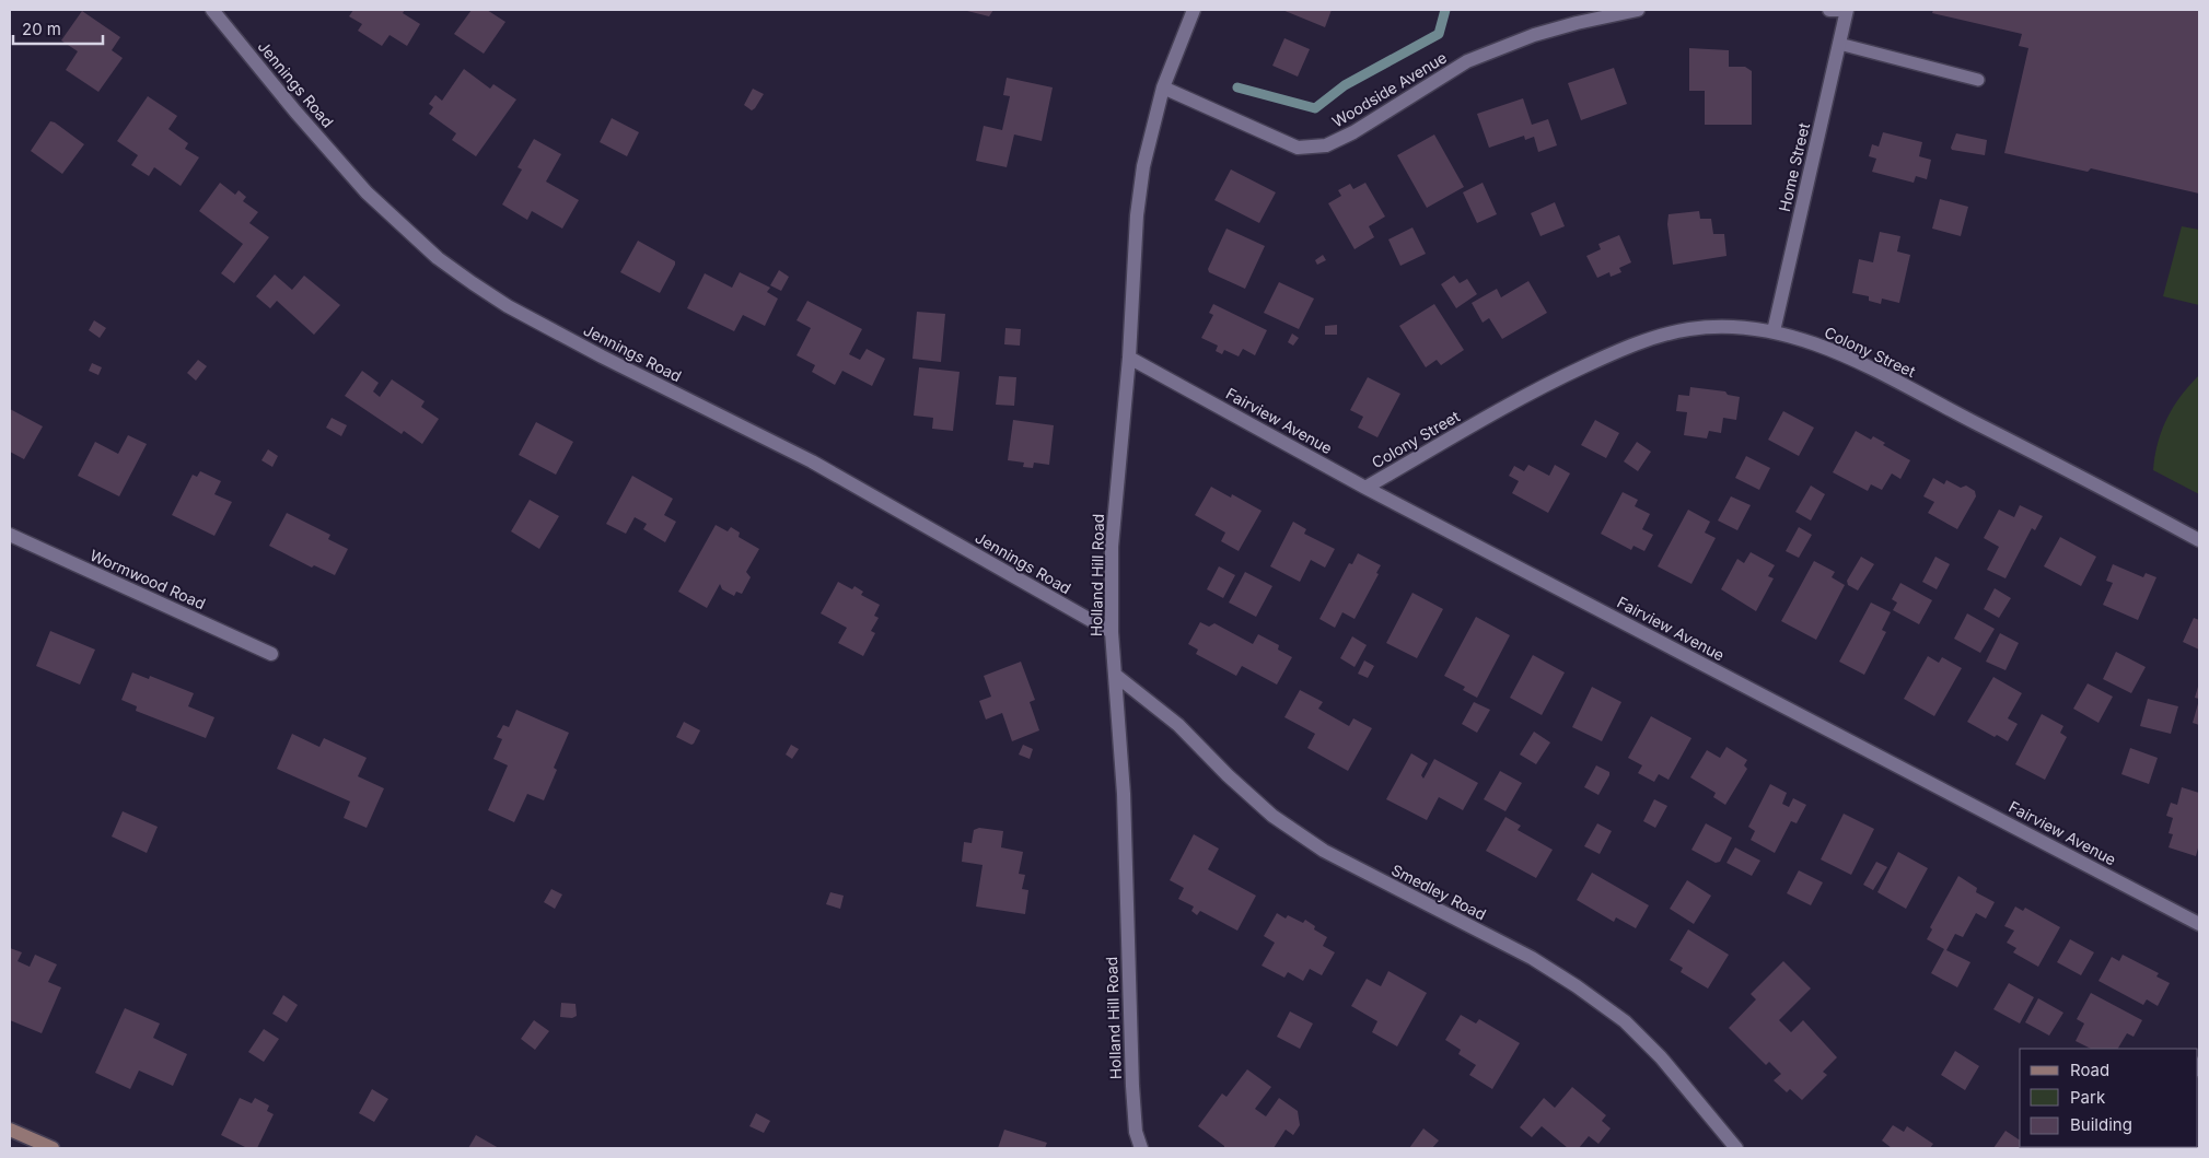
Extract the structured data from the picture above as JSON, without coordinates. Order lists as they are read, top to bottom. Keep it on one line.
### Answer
{"streets":{"street":["Jennings Road","Woodside Avenue","Home Street","Colony Street","Fairview Avenue","Holland Hill Road","Wormwood Road","Smedley Road"]},"crossings":[["Jennings Road","Holland Hill Road"],["Woodside Avenue","Holland Hill Road"],["Home Street","Colony Street"],["Colony Street","Fairview Avenue"],["Fairview Avenue","Holland Hill Road"],["Holland Hill Road","Smedley Road"]],"legend":["Road","Park","Building"],"scale_bar":"20 m"}
